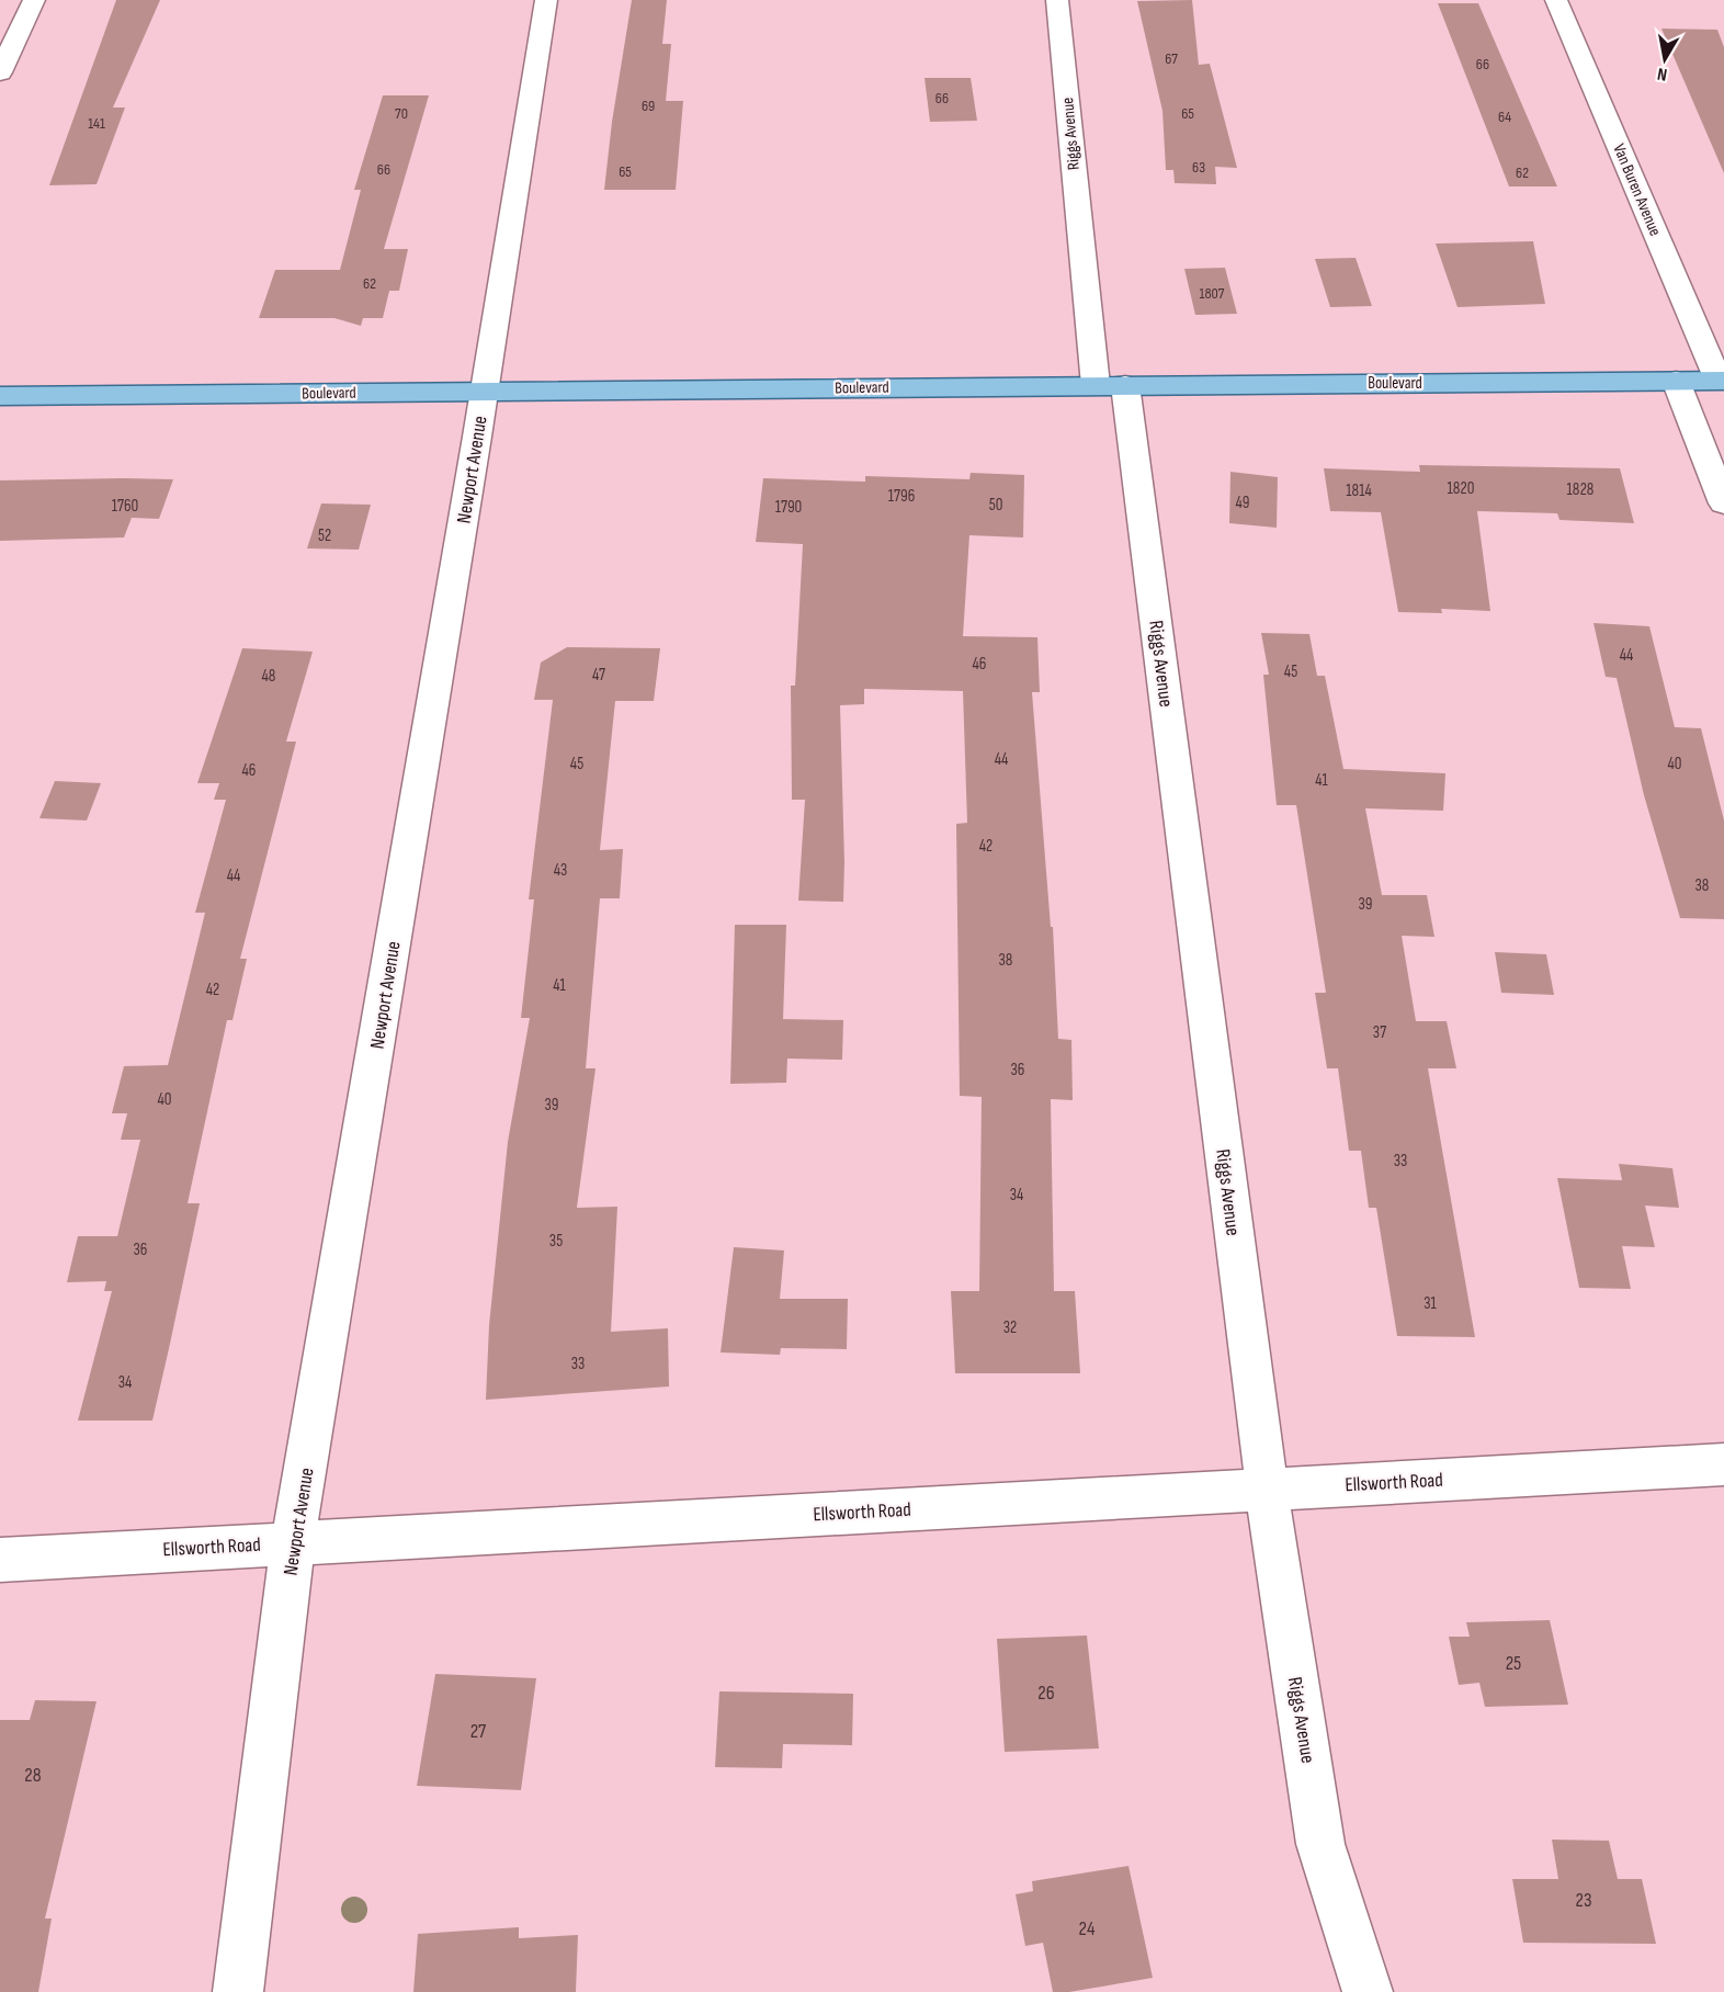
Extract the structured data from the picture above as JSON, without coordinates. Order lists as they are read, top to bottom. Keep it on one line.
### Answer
{"streets":{"main road":["Boulevard"],"street":["Riggs Avenue","Van Buren Avenue","Newport Avenue","Ellsworth Road"]},"crossings":[["Riggs Avenue","Boulevard"],["Riggs Avenue","Ellsworth Road"],["Van Buren Avenue","Boulevard"],["Boulevard","Newport Avenue"],["Newport Avenue","Ellsworth Road"]],"house_numbers":["67","66","66","69","70","65","64","141","63","66","65","62","62","1807","1820","1828","1814","1796","49","50","1760","1790","52","44","46","45","47","48","44","45","40","46","41","42","43","44","38","39","38","41","42","37","36","40","39","33","34","35","36","31","32","33","34","25","26","27","28","23","24"],"north":"bottom"}
